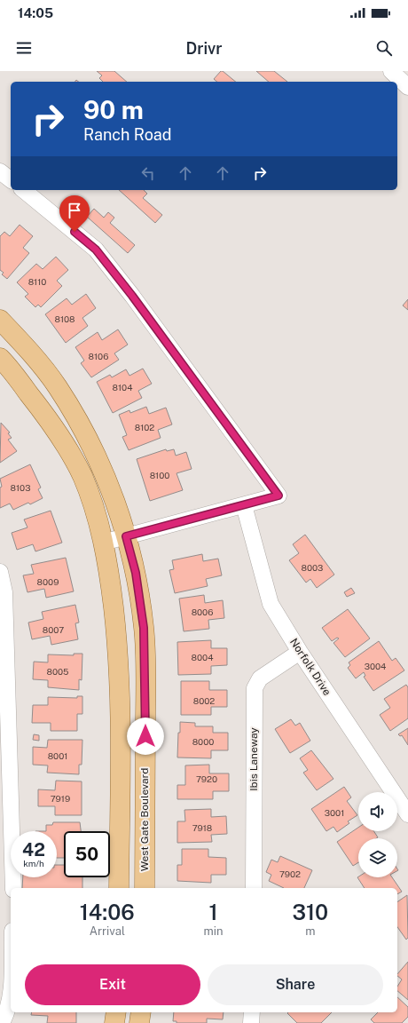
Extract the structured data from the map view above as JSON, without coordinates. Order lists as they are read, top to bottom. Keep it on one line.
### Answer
{"streets":{"main road":["West Gate Boulevard"],"street":["Norfolk Drive","Ibis Laneway"]},"crossings":[["Norfolk Drive","Ibis Laneway"]],"house_numbers":["8110","8108","8106","8104","8102","8100","8103","8003","8009","8006","8007","8004","3004","8005","8002","8000","8001","7920","7919","3001","7918","7902"],"page":{"status":"14:05","header":"Drivr","turn":["90 m","Ranch Road"],"speed":"42 km/h","limit":"50","eta":["14:06","Arrival","1","min","310","m"],"buttons":["Exit","Share"]}}
